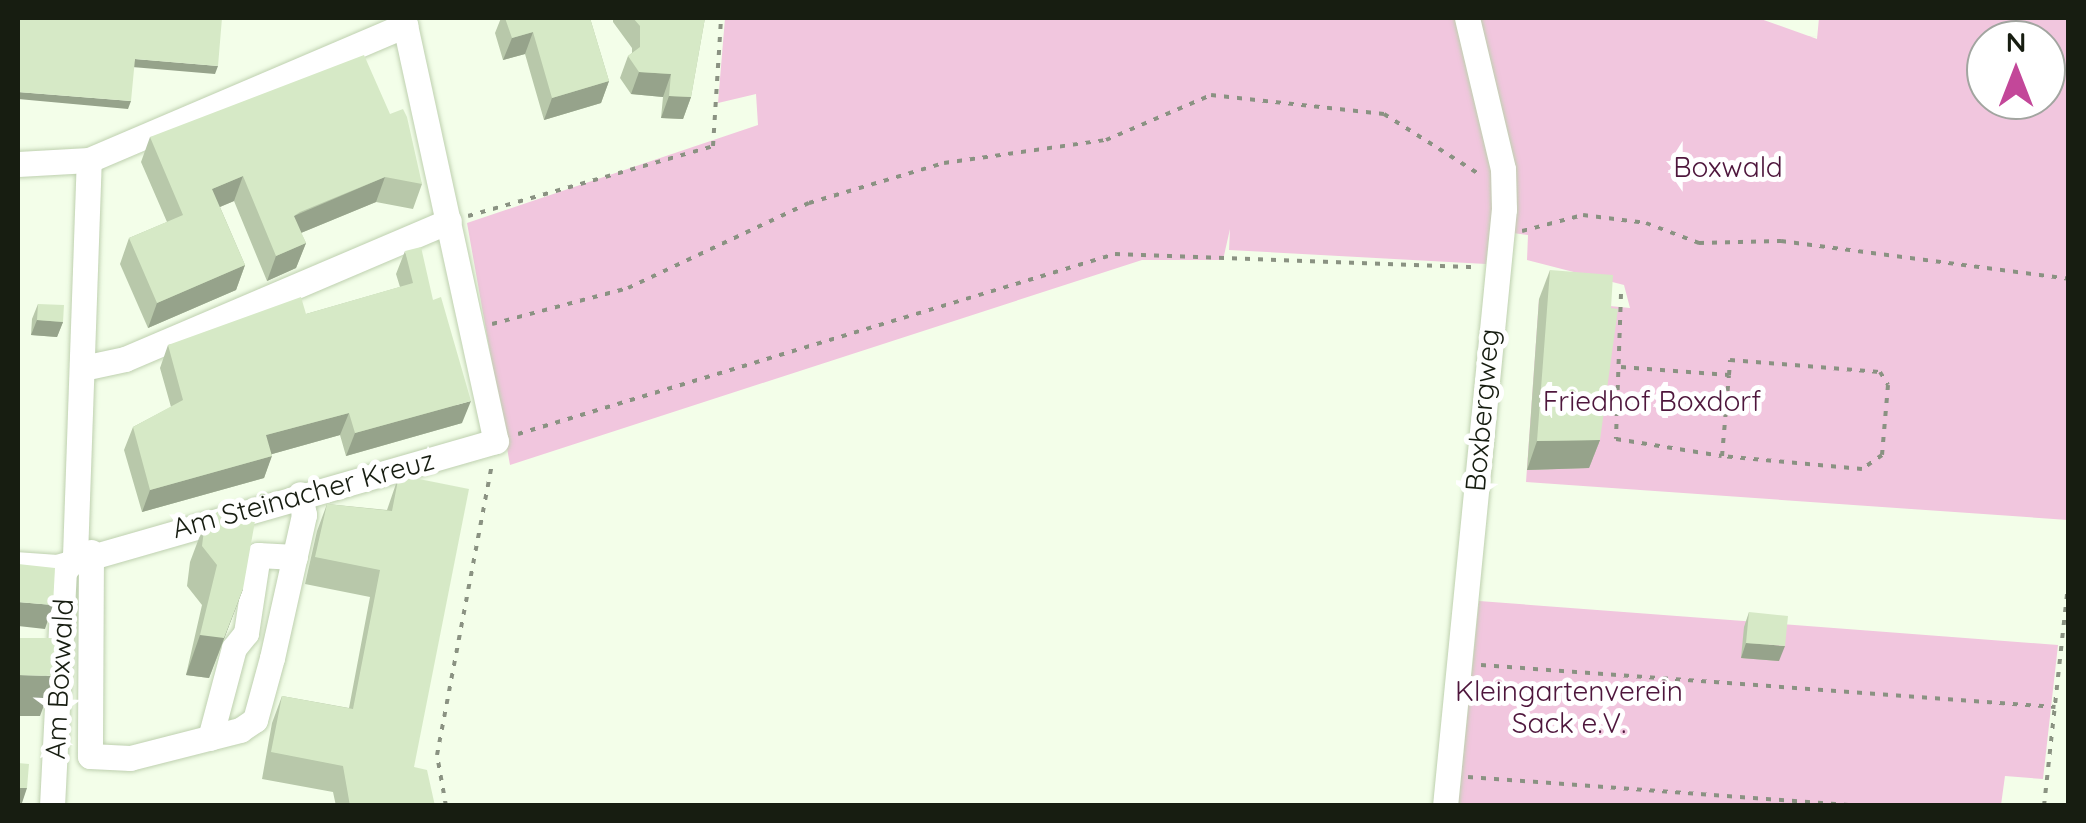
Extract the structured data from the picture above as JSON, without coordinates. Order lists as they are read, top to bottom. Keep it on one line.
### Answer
{"streets":{"street":["Boxbergweg","Am Steinacher Kreuz","Am Boxwald"]},"crossings":[["Am Steinacher Kreuz","Am Boxwald"]],"parks":["Boxwald","Friedhof Boxdorf","Kleingartenverein Sack e.V."],"north":"top"}
